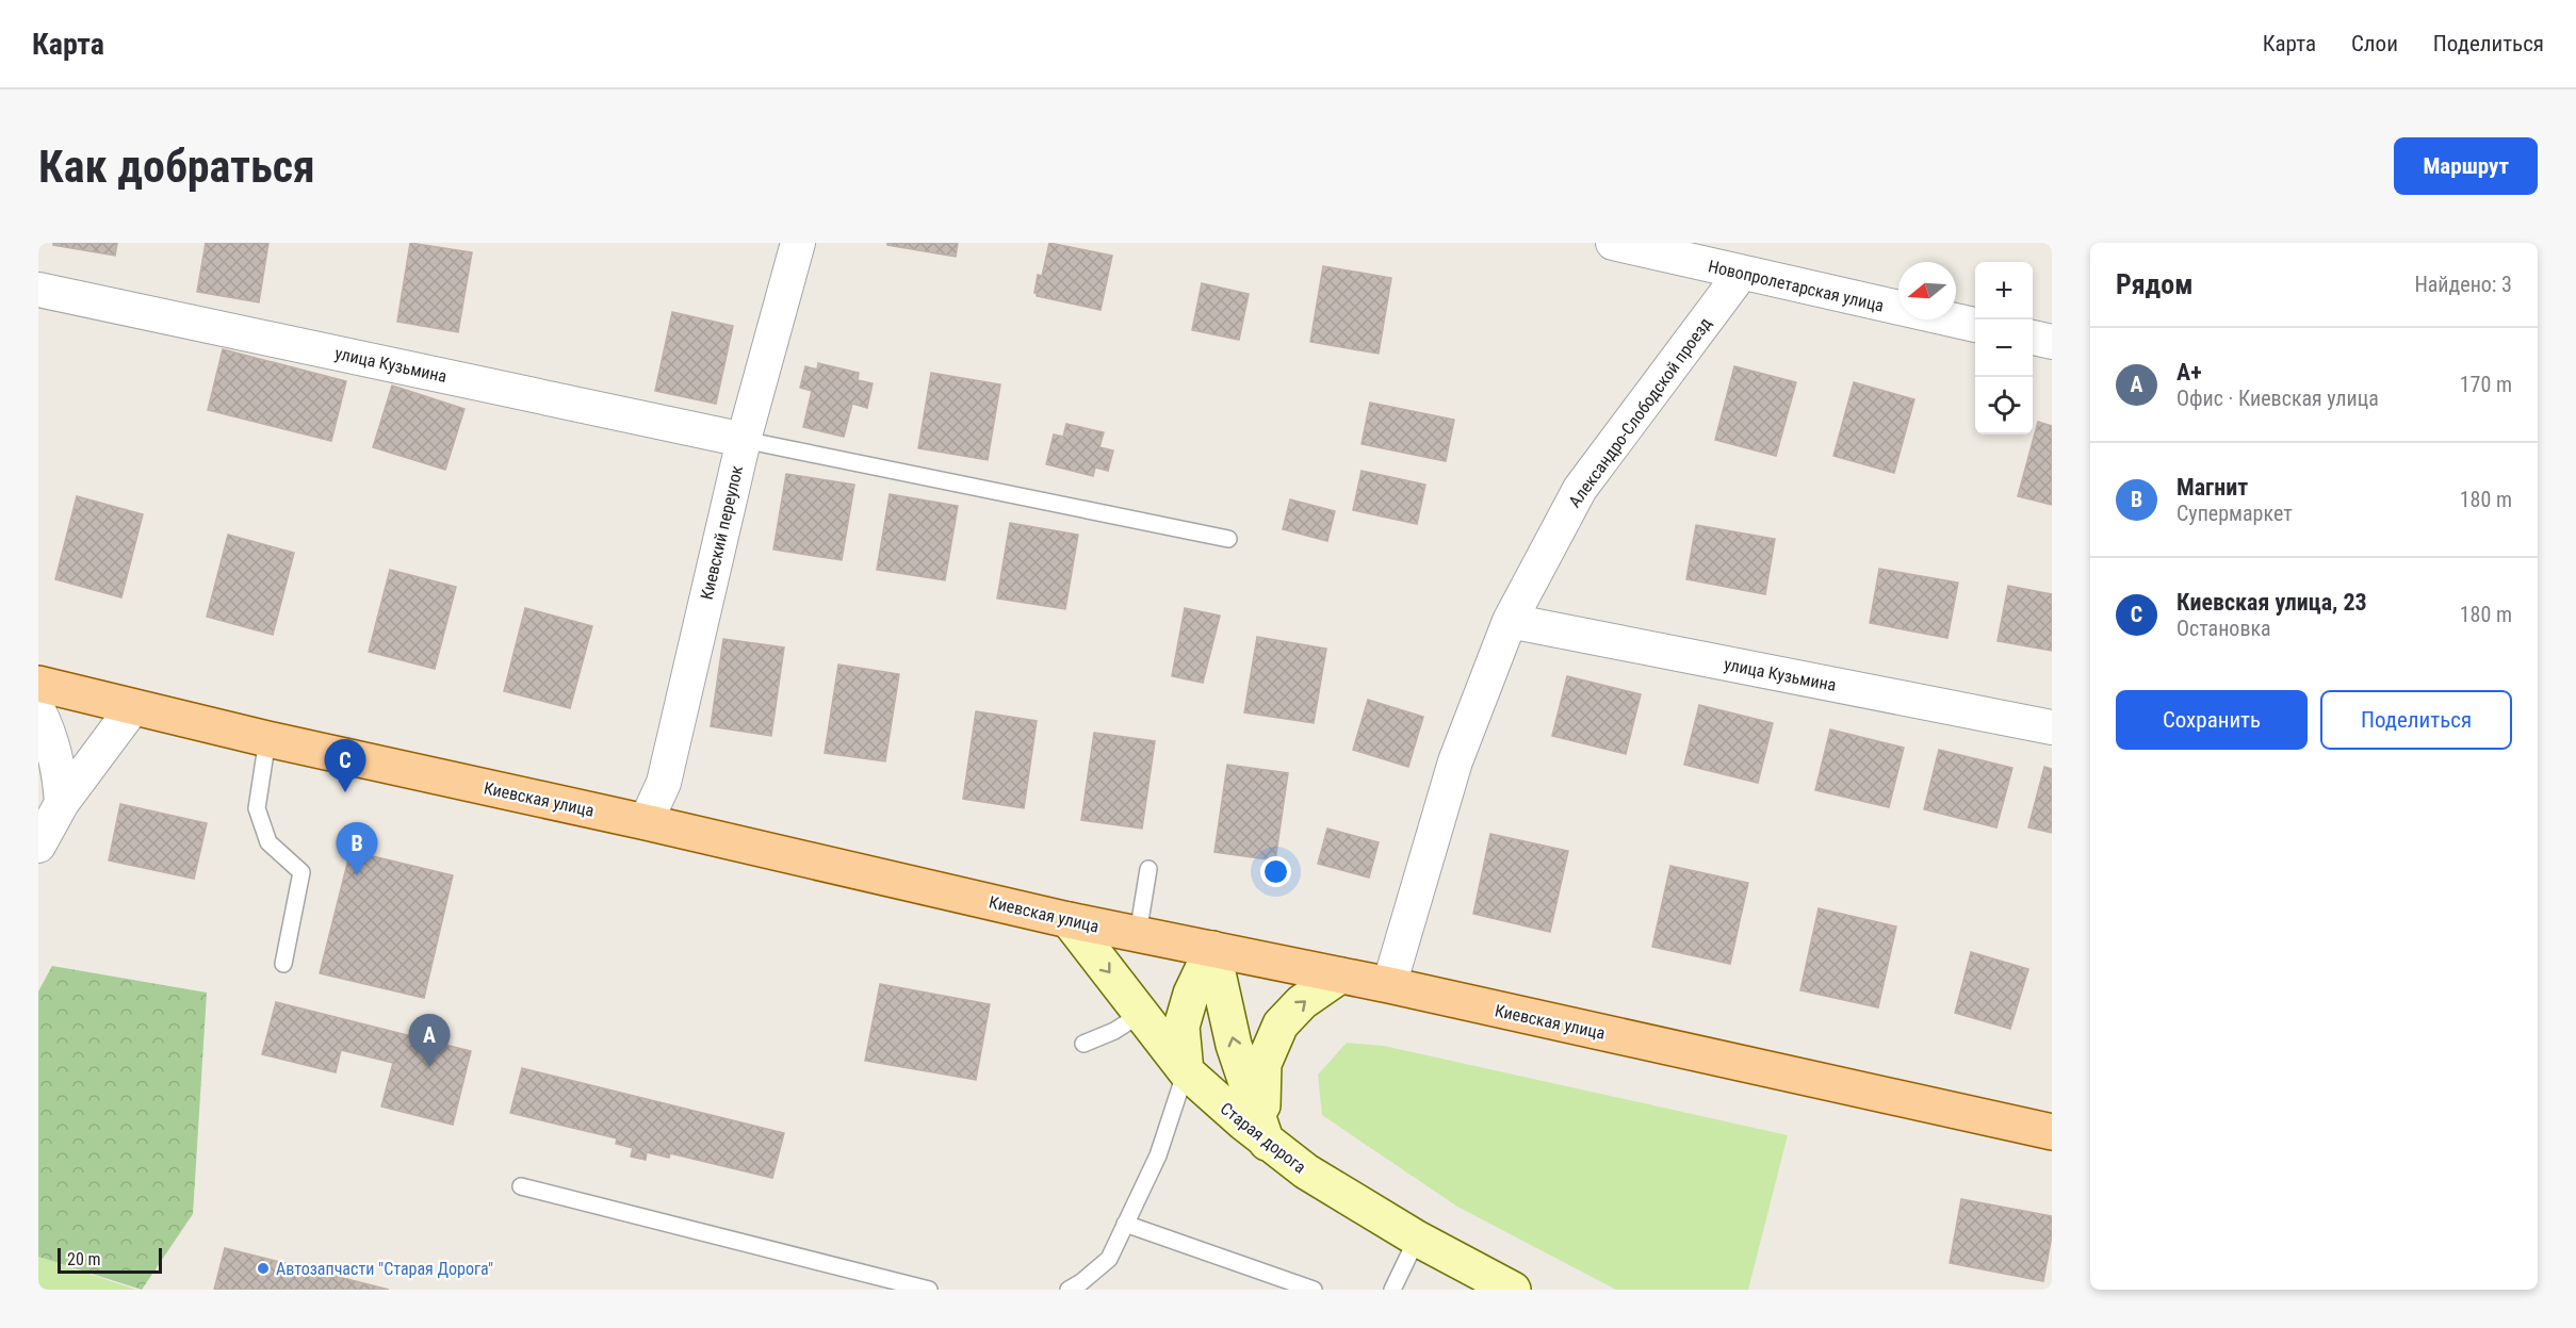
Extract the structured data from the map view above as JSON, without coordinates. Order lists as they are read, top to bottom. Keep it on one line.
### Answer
{"streets":{"main road":["Киевская улица"],"street":["Новопролетарская улица","улица Кузьмина","Александро-Слободской проезд","Киевский переулок","Старая дорога"]},"crossings":[["Новопролетарская улица","Александро-Слободской проезд"],["улица Кузьмина","Александро-Слободской проезд"],["улица Кузьмина","Киевский переулок"],["Александро-Слободской проезд","Киевская улица"],["Киевский переулок","Киевская улица"],["Киевская улица","Старая дорога"]],"places":["Автозапчасти \"Старая Дорога\""],"scale_bar":"20 m","north":"left","page":{"header":"Карта","nav":["Карта","Слои","Поделиться"],"buttons":["Маршрут",["Сохранить","Поделиться"]],"title":"Как добраться","heading":["Рядом","Найдено: 3"],"map_buttons":["+","−"],"list":[{"mark":"A","name":"А+","note":"Офис · Киевская улица","value":"170 m"},{"mark":"B","name":"Магнит","note":"Супермаркет","value":"180 m"},{"mark":"C","name":"Киевская улица, 23","note":"Остановка","value":"180 m"}],"pins":["C","B","A"],"scale":"20 m"}}
